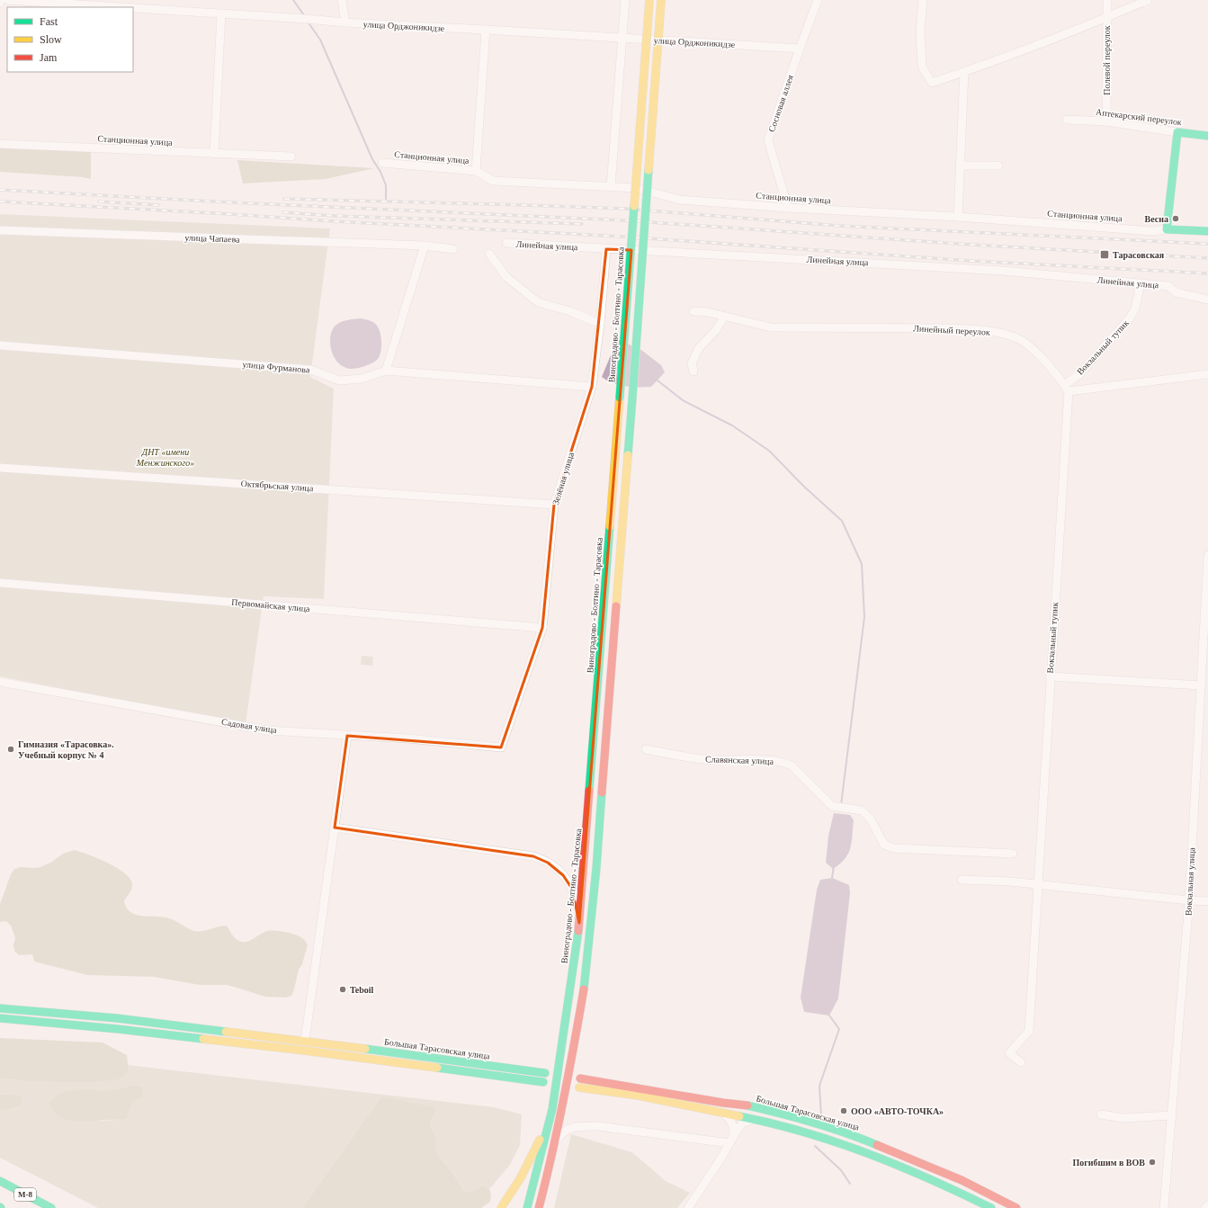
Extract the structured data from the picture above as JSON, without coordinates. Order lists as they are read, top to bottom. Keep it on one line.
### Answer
{"streets":{"main road":["Аптекарский переулок","Станционная улица","Виноградово - Болтино - Тарасовка","Большая Тарасовская улица","М-8"],"street":["улица Орджоникидзе","Полевой переулок","Сосновая аллея","улица Чапаева","Линейная улица","Линейный переулок","Вокзальный тупик","улица Фурманова","Зелёная улица","Октябрьская улица","Первомайская улица","Садовая улица","Славянская улица","Вокзальная улица"]},"crossings":[["улица Орджоникидзе","Сосновая аллея"],["Полевой переулок","Аптекарский переулок"],["Сосновая аллея","Станционная улица"],["Линейная улица","Вокзальный тупик"],["Линейная улица","Зелёная улица"],["Линейный переулок","Вокзальный тупик"],["улица Фурманова","Зелёная улица"],["Зелёная улица","Октябрьская улица"],["Зелёная улица","Первомайская улица"],["Зелёная улица","Садовая улица"]],"parks":["ДНТ «имени Менжинского»"],"places":{"other":["Весна","Гимназия «Тарасовка». Учебный корпус № 4","Teboil","ООО «АВТО-ТОЧКА»","Погибшим в ВОВ"],"transit":["Тарасовская"]},"legend":["Fast","Slow","Jam"]}
